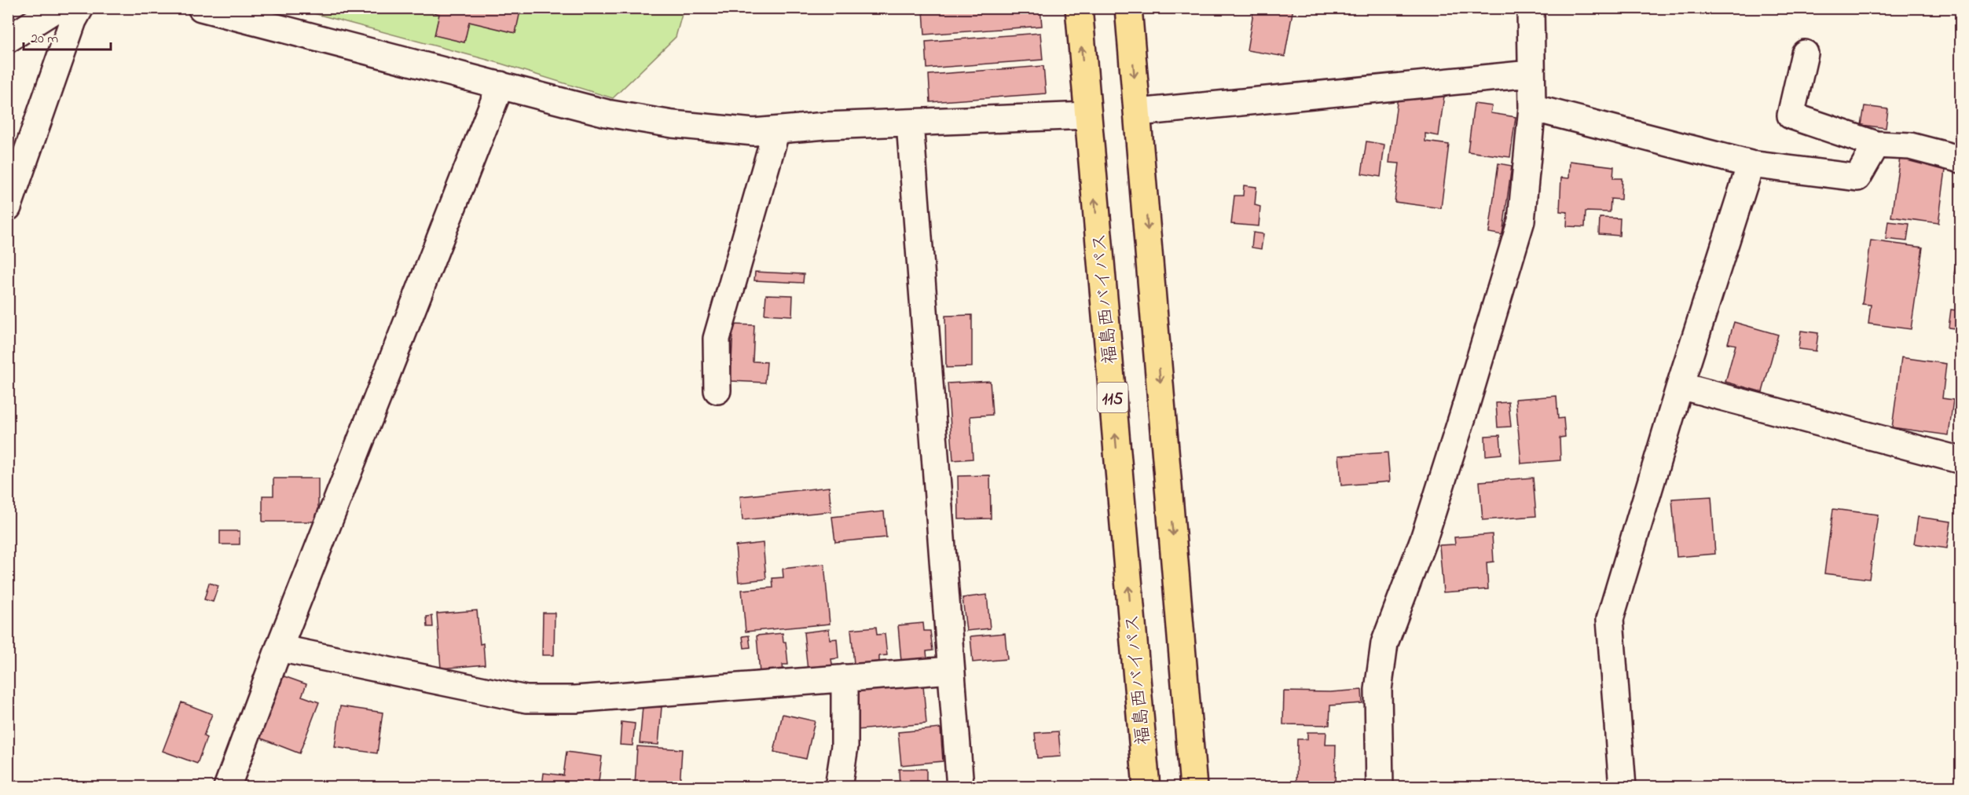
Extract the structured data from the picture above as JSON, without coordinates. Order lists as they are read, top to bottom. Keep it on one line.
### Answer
{"streets":{"highway":["福島西バイパス","115"]},"scale_bar":"20 m"}
